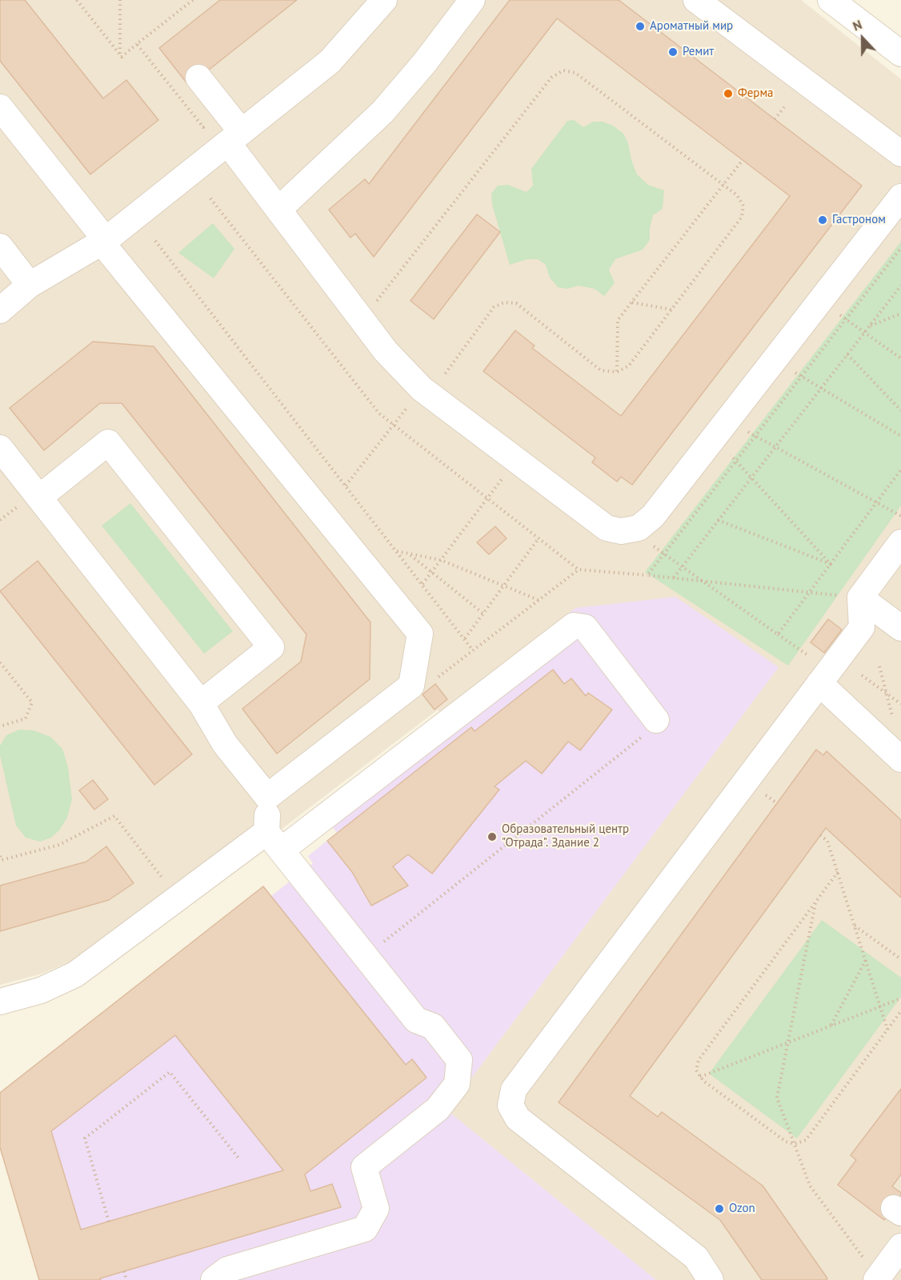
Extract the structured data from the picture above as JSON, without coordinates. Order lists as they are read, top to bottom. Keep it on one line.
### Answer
{"places":["Ароматный мир","Ремит","Ферма","Гастроном","Образовательный центр \"Отрада\". Здание 2","Ozon"],"north":"top"}
